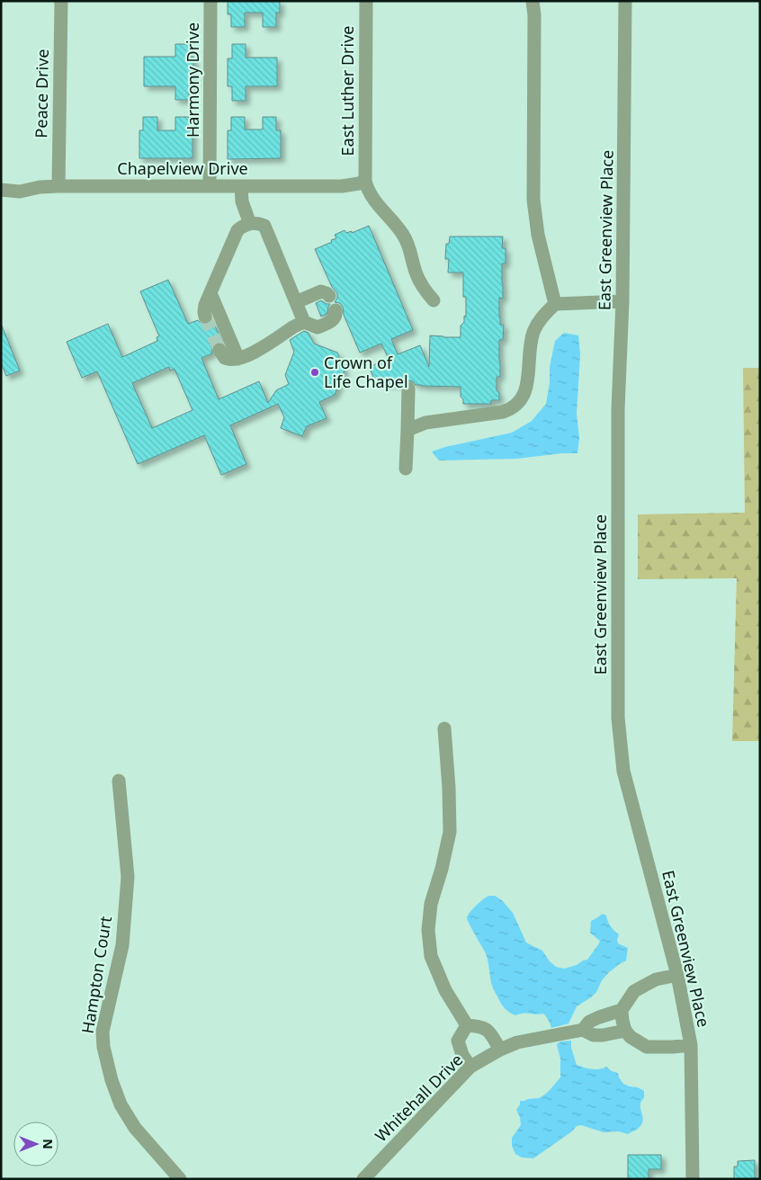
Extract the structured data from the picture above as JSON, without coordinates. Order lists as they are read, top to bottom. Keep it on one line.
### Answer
{"streets":{"street":["Harmony Drive","East Luther Drive","Peace Drive","Chapelview Drive","East Greenview Place","Hampton Court","Whitehall Drive"]},"crossings":[["Harmony Drive","Chapelview Drive"],["East Luther Drive","Chapelview Drive"],["Peace Drive","Chapelview Drive"]],"places":["Crown of Life Chapel"],"north":"right"}
